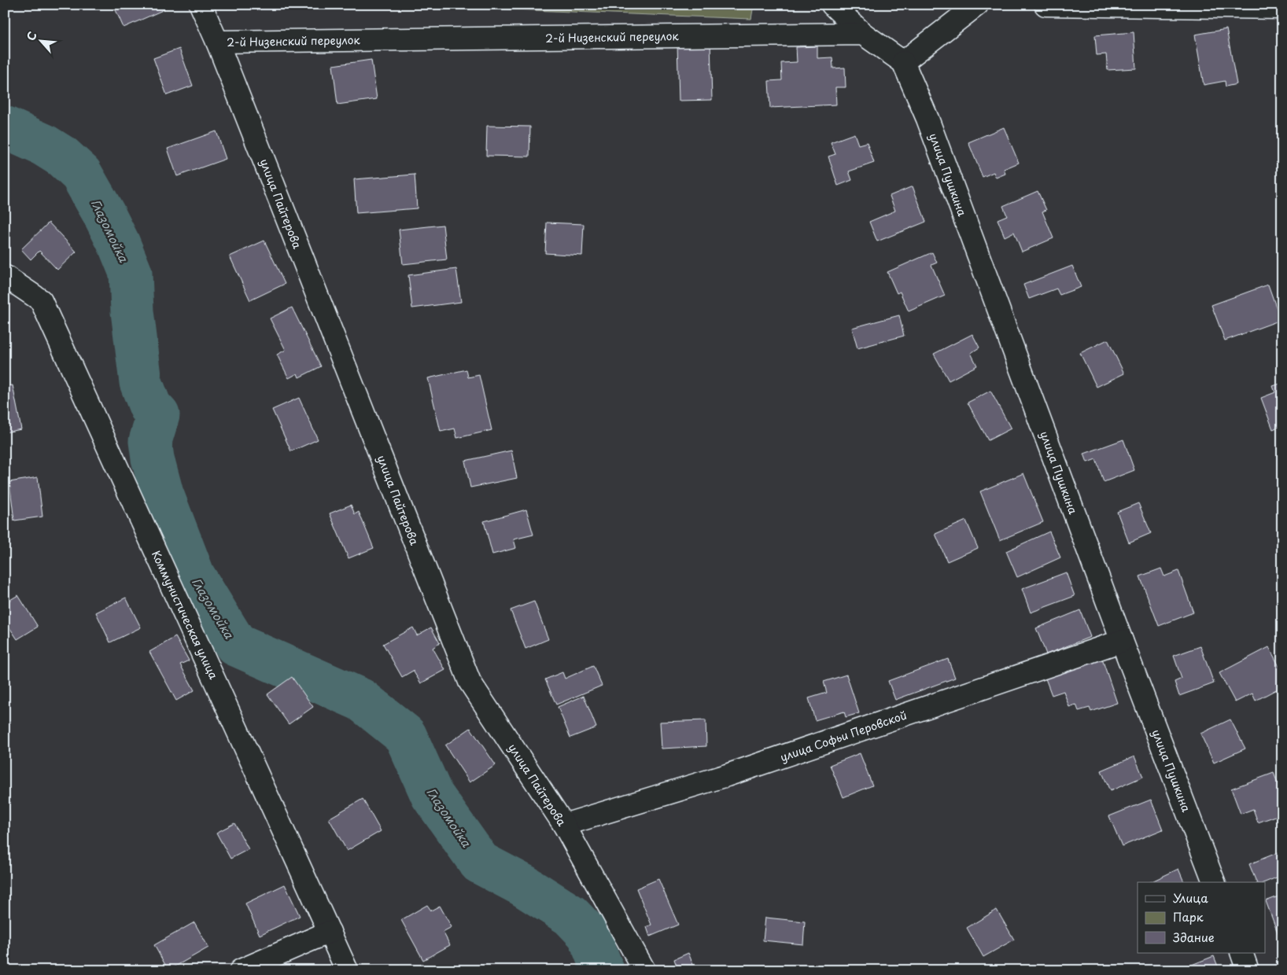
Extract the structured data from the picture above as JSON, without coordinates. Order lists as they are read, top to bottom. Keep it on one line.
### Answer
{"streets":{"street":["2-й Низенский переулок","улица Пушкина","улица Пайтерова","Коммунистическая улица","улица Софьи Перовской"]},"crossings":[["2-й Низенский переулок","улица Пайтерова"],["улица Пушкина","улица Софьи Перовской"],["улица Пайтерова","улица Софьи Перовской"]],"water":["Глазомойка"],"legend":["Улица","Парк","Здание"],"north":"top left"}
